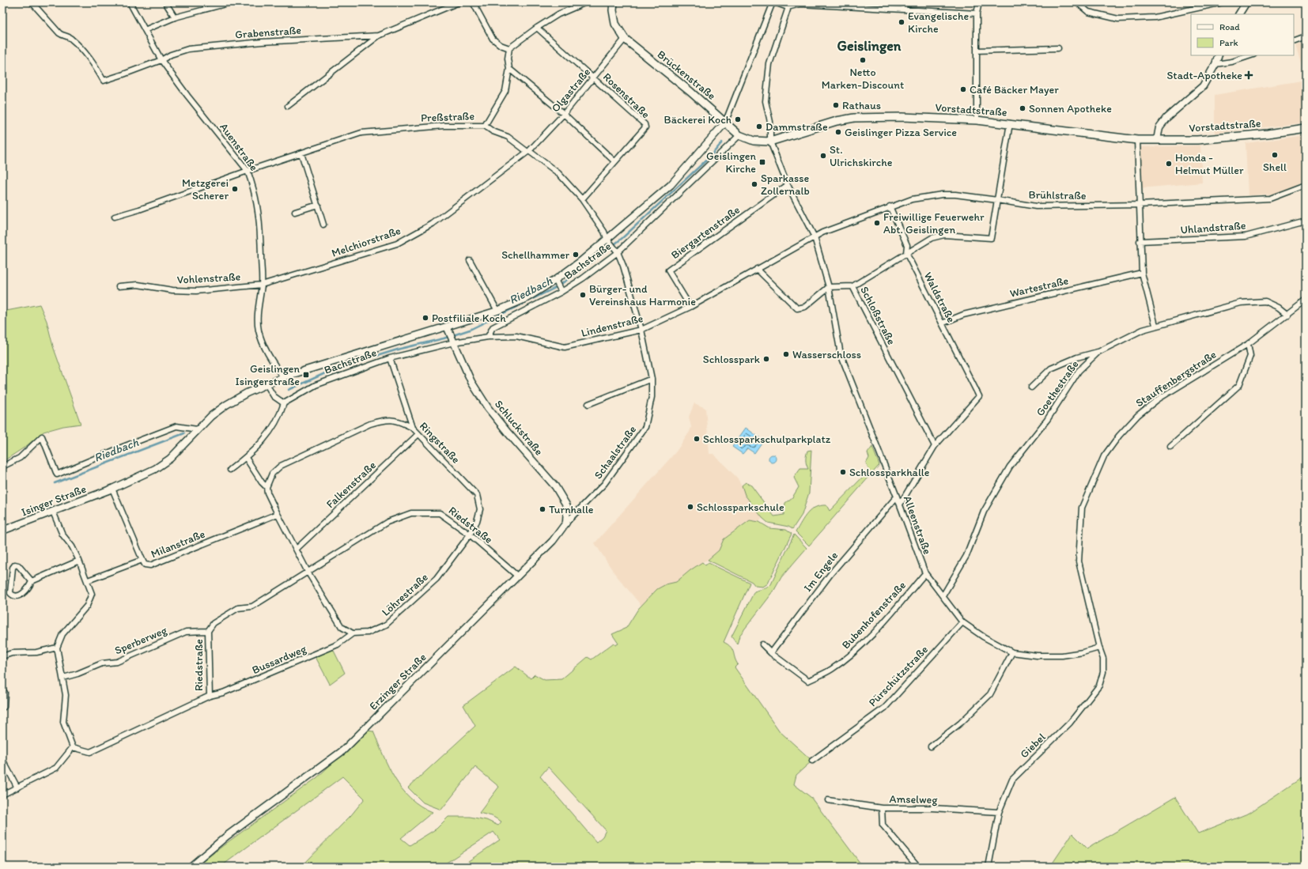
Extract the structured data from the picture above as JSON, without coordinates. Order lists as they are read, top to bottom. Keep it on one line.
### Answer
{"streets":{"main road":["Brückenstraße","Vorstadtstraße"],"street":["Grabenstraße","Olgastraße","Rosenstraße","Preßstraße","Auenstraße","Brühlstraße","Uhlandstraße","Biergartenstraße","Melchiorstraße","Bachstraße","Vohlenstraße","Wartestraße","Waldstraße","Schloßstraße","Lindenstraße","Stauffenbergstraße","Goethestraße","Schluckstraße","Ringstraße","Schaalstraße","Falkenstraße","Isinger Straße","Riedstraße","Alleenstraße","Milanstraße","Im Engele","Löhrestraße","Bubenhofenstraße","Sperberweg","Bussardweg","Pürschützstraße","Erzinger Straße","Giebel","Amselweg"]},"crossings":[["Grabenstraße","Auenstraße"],["Brückenstraße","Olgastraße"],["Brückenstraße","Vorstadtstraße"],["Brückenstraße","Bachstraße"],["Olgastraße","Rosenstraße"],["Olgastraße","Preßstraße"],["Olgastraße","Melchiorstraße"],["Rosenstraße","Preßstraße"],["Preßstraße","Auenstraße"],["Preßstraße","Melchiorstraße"],["Preßstraße","Bachstraße"],["Preßstraße","Schaalstraße"],["Auenstraße","Melchiorstraße"],["Auenstraße","Bachstraße"],["Auenstraße","Vohlenstraße"],["Brühlstraße","Waldstraße"],["Brühlstraße","Lindenstraße"],["Biergartenstraße","Lindenstraße"],["Melchiorstraße","Vohlenstraße"],["Bachstraße","Lindenstraße"],["Bachstraße","Schluckstraße"],["Bachstraße","Schaalstraße"],["Bachstraße","Isinger Straße"],["Wartestraße","Waldstraße"],["Waldstraße","Schloßstraße"],["Schloßstraße","Alleenstraße"],["Lindenstraße","Schaalstraße"],["Stauffenbergstraße","Goethestraße"],["Stauffenbergstraße","Alleenstraße"],["Stauffenbergstraße","Giebel"],["Goethestraße","Alleenstraße"],["Schluckstraße","Schaalstraße"],["Schluckstraße","Erzinger Straße"],["Ringstraße","Falkenstraße"],["Ringstraße","Riedstraße"],["Ringstraße","Löhrestraße"],["Schaalstraße","Erzinger Straße"],["Riedstraße","Löhrestraße"],["Riedstraße","Sperberweg"],["Riedstraße","Bussardweg"],["Riedstraße","Erzinger Straße"],["Alleenstraße","Im Engele"],["Alleenstraße","Bubenhofenstraße"],["Alleenstraße","Pürschützstraße"],["Alleenstraße","Giebel"],["Im Engele","Bubenhofenstraße"],["Löhrestraße","Bussardweg"],["Giebel","Amselweg"]],"districts":["Geislingen"],"water":["Riedbach"],"places":{"other":["Evangelische Kirche","Netto Marken-Discount","Café Bäcker Mayer","Rathaus","Sonnen Apotheke","Bäckerei Koch","Dammstraße","Geislinger Pizza Service","Shell","St. Ulrichskirche","Honda - Helmut Müller","Sparkasse Zollernalb","Metzgerei Scherer","Freiwillige Feuerwehr Abt. Geislingen","Schellhammer","Bürger- und Vereinshaus Harmonie","Postfiliale Koch","Wasserschloss","Schlosspark","Schlossparkschulparkplatz","Schlossparkhalle","Schlossparkschule","Turnhalle"],"health":["Stadt-Apotheke"],"transit":["Geislingen Kirche","Geislingen Isingerstraße"]},"legend":["Road","Park"]}
